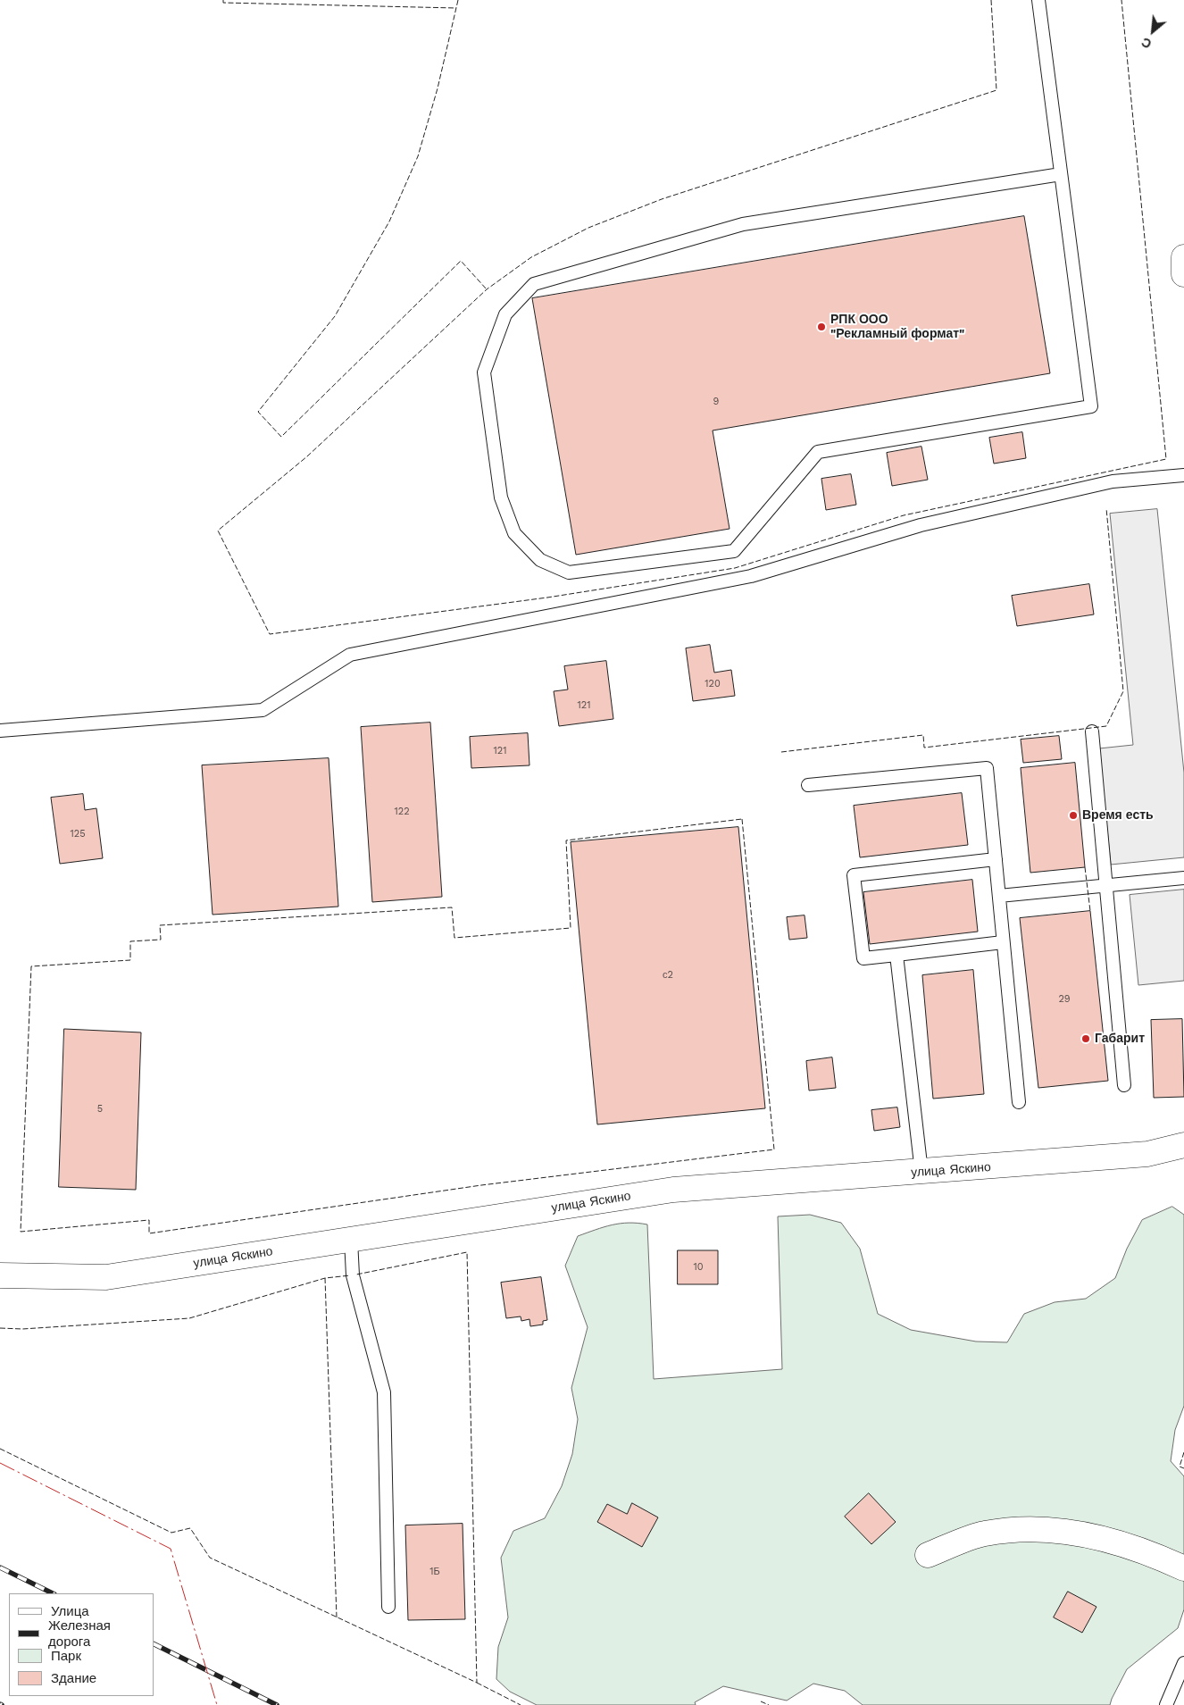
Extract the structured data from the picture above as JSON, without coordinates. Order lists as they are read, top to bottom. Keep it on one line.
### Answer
{"streets":{"street":["улица Яскино"]},"places":["РПК ООО \"Рекламный формат\"","Время есть","Габарит"],"house_numbers":["9","120","121","121","122","125","с2","29","5","10","1Б"],"legend":["Улица","Железная дорога","Парк","Здание"],"north":"bottom left"}
